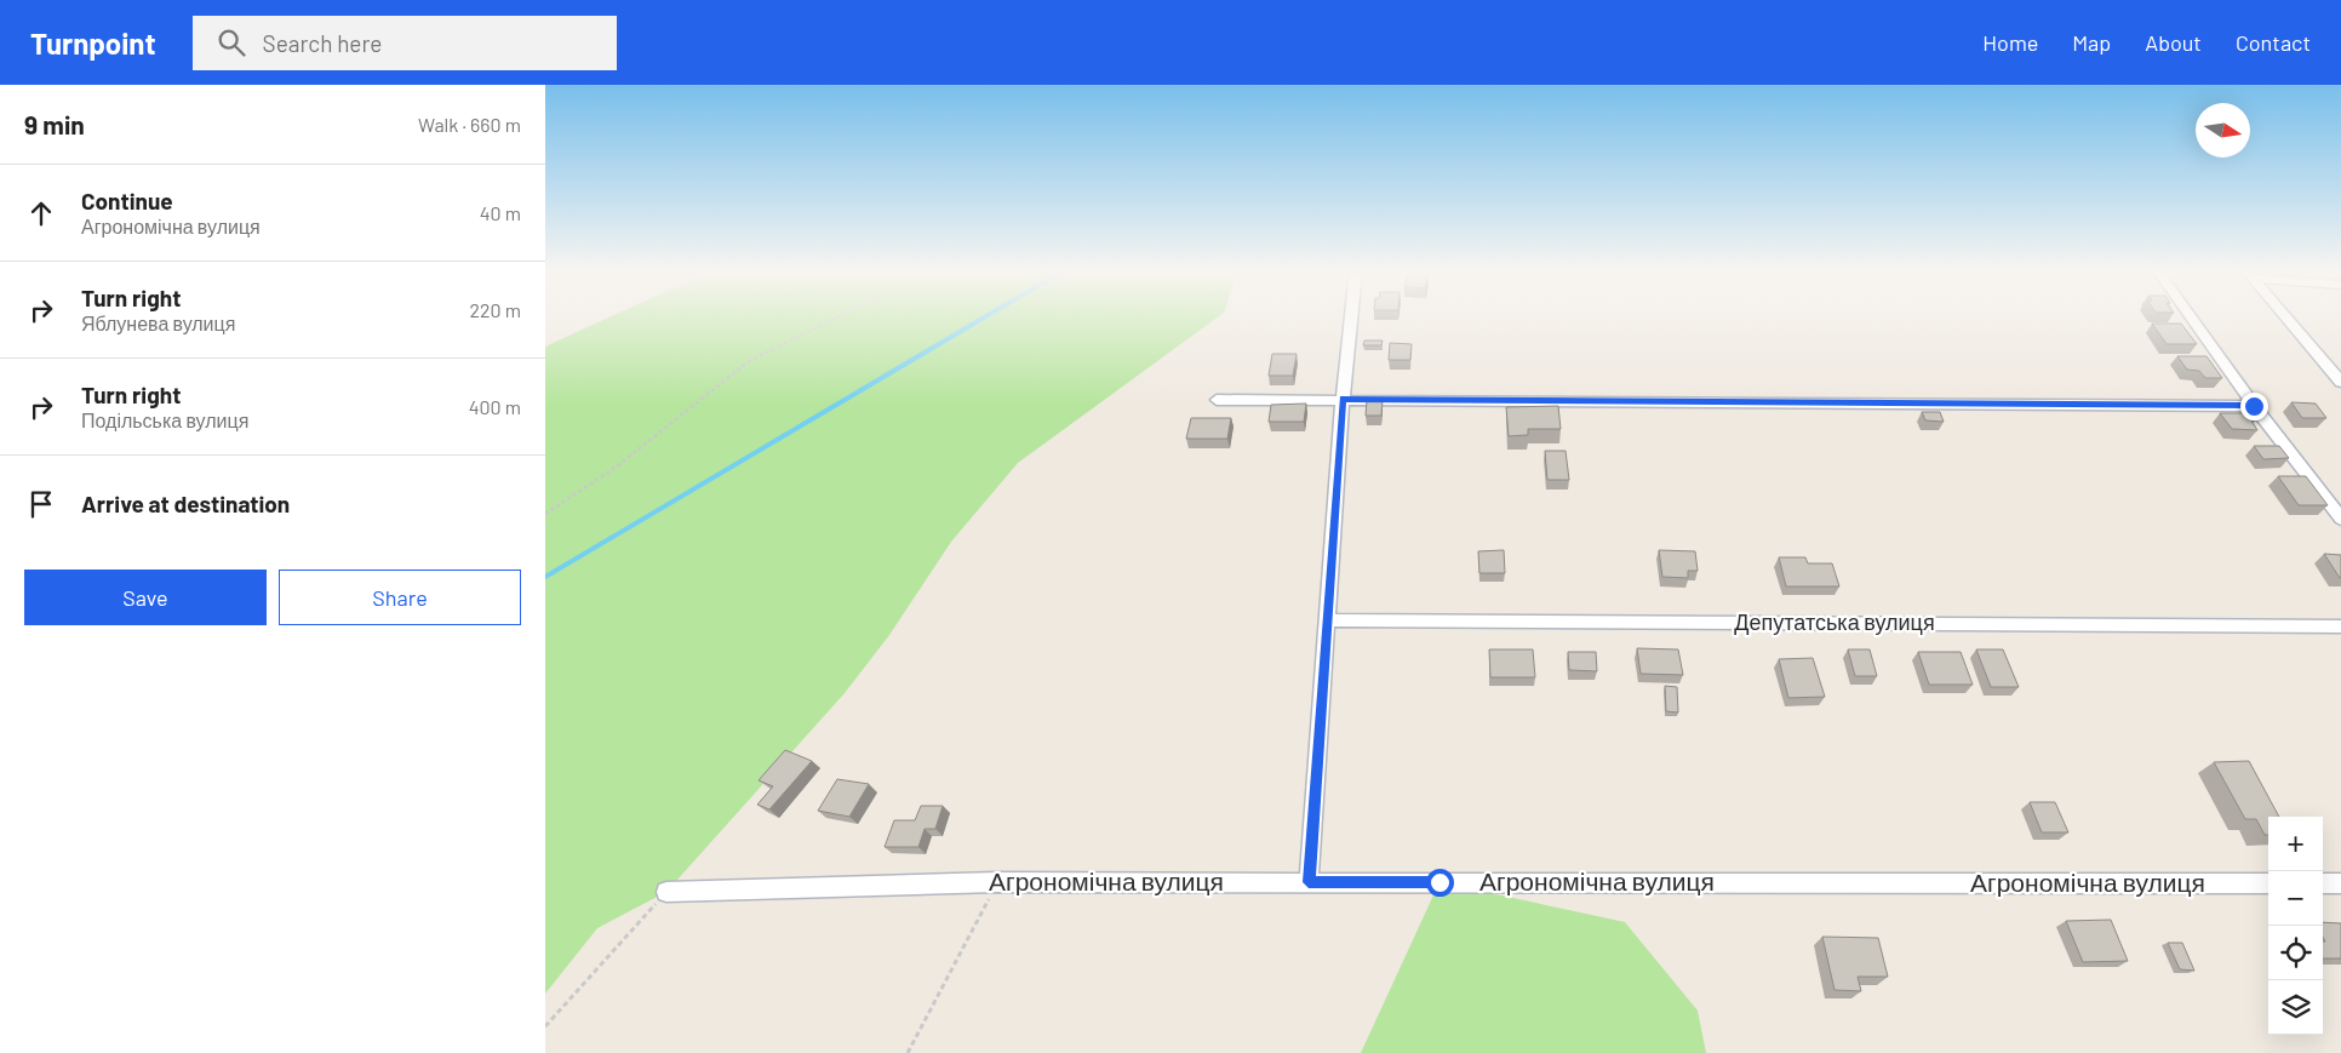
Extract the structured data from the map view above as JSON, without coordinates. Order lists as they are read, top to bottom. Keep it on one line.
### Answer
{"streets":{"street":["Депутатська вулиця","Агрономічна вулиця"]},"north":"right","page":{"header":"Turnpoint","search":"Search here","nav":["Home","Map","About","Contact"],"heading":["9 min","Walk · 660 m"],"list":[["Continue","Агрономічна вулиця","40 m"],["Turn right","Яблунева вулиця","220 m"],["Turn right","Подільська вулиця","400 m"],"Arrive at destination"],"buttons":["Save","Share"],"map_buttons":["+","−"]}}
